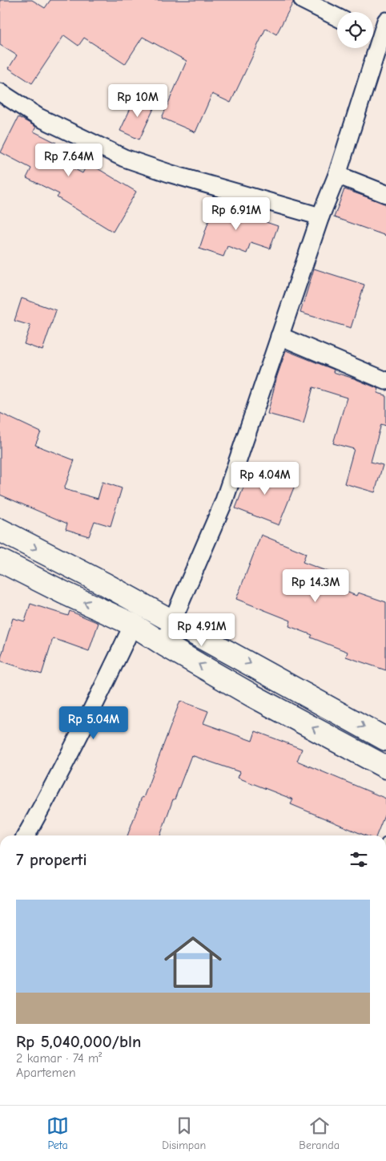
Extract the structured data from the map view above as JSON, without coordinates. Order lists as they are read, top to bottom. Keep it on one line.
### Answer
{"page":{"price":["Rp 10M","Rp 7.64M","Rp 6.91M","Rp 4.04M","Rp 14.3M","Rp 4.91M","Rp 5.04M"],"heading":"7 properti","list":[{"name":"Rp 5,040,000/bln","note":"2 kamar · 74 m² · Apartemen"}],"tabs":["Peta","Disimpan","Beranda"]}}
